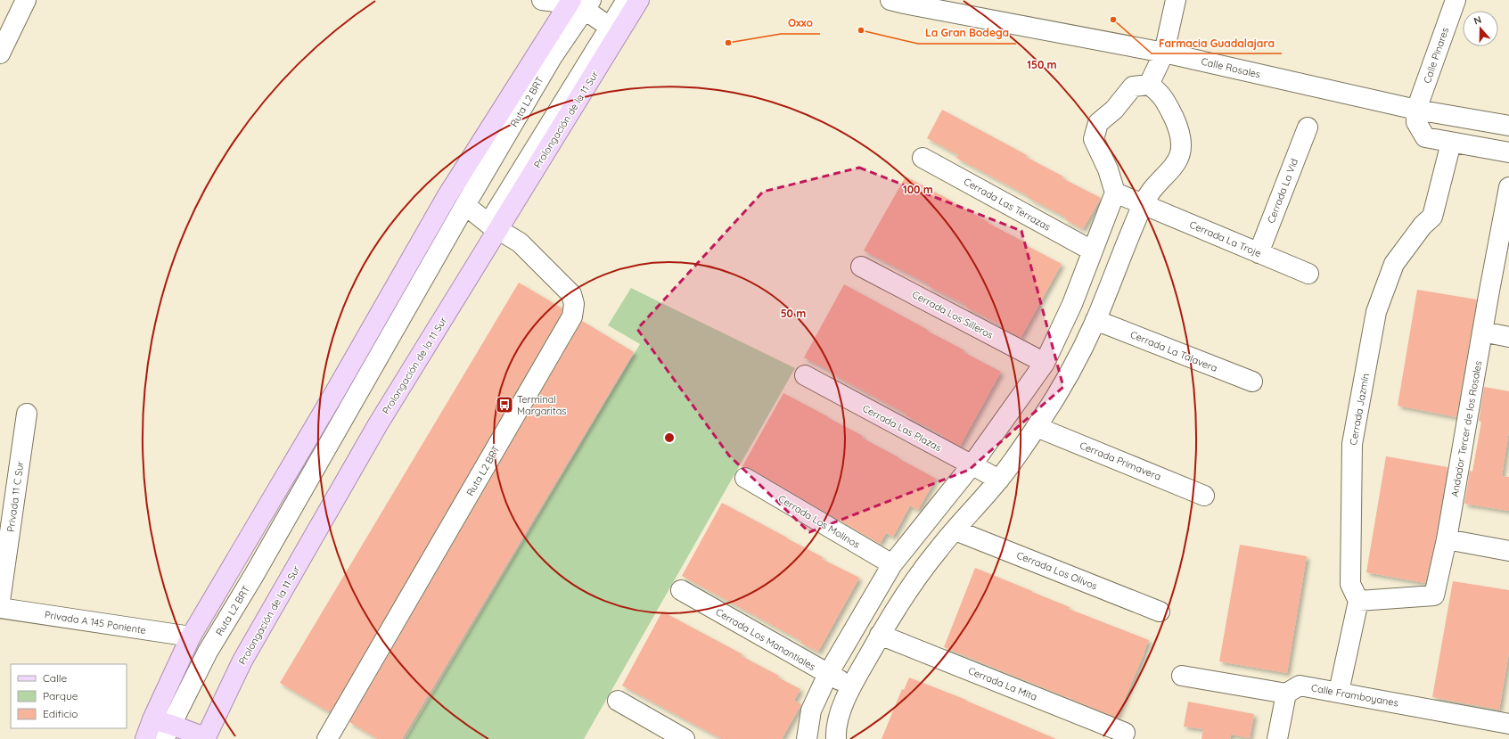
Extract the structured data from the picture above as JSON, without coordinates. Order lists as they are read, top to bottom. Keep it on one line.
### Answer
{"streets":{"main road":["Prolongación de la 11 Sur"],"street":["Calle Pinares","Calle Rosales","Ruta L2 BRT","Cerrada La Vid","Cerrada Las Terrazas","Cerrada La Troje","Cerrada Los Silleros","Cerrada La Talavera","Cerrada Jazmín","Cerrada Las Plazas","Andador Tercer de los Rosales","Cerrada Primavera","Privada 11 C Sur","Cerrada Los Molinos","Cerrada Los Olivos","Privada A 145 Poniente","Cerrada Los Manantiales","Cerrada La Mita","Calle Framboyanes"]},"crossings":[["Calle Pinares","Calle Rosales"],["Ruta L2 BRT","Prolongación de la 11 Sur"],["Cerrada La Vid","Cerrada La Troje"],["Cerrada Jazmín","Andador Tercer de los Rosales"]],"places":{"other":["Farmacia Guadalajara","La Gran Bodega","Oxxo"],"bus stop":["Terminal Margaritas"]},"legend":["Calle","Parque","Edificio"],"north":"top","rings":["150 m","100 m","50 m"]}
